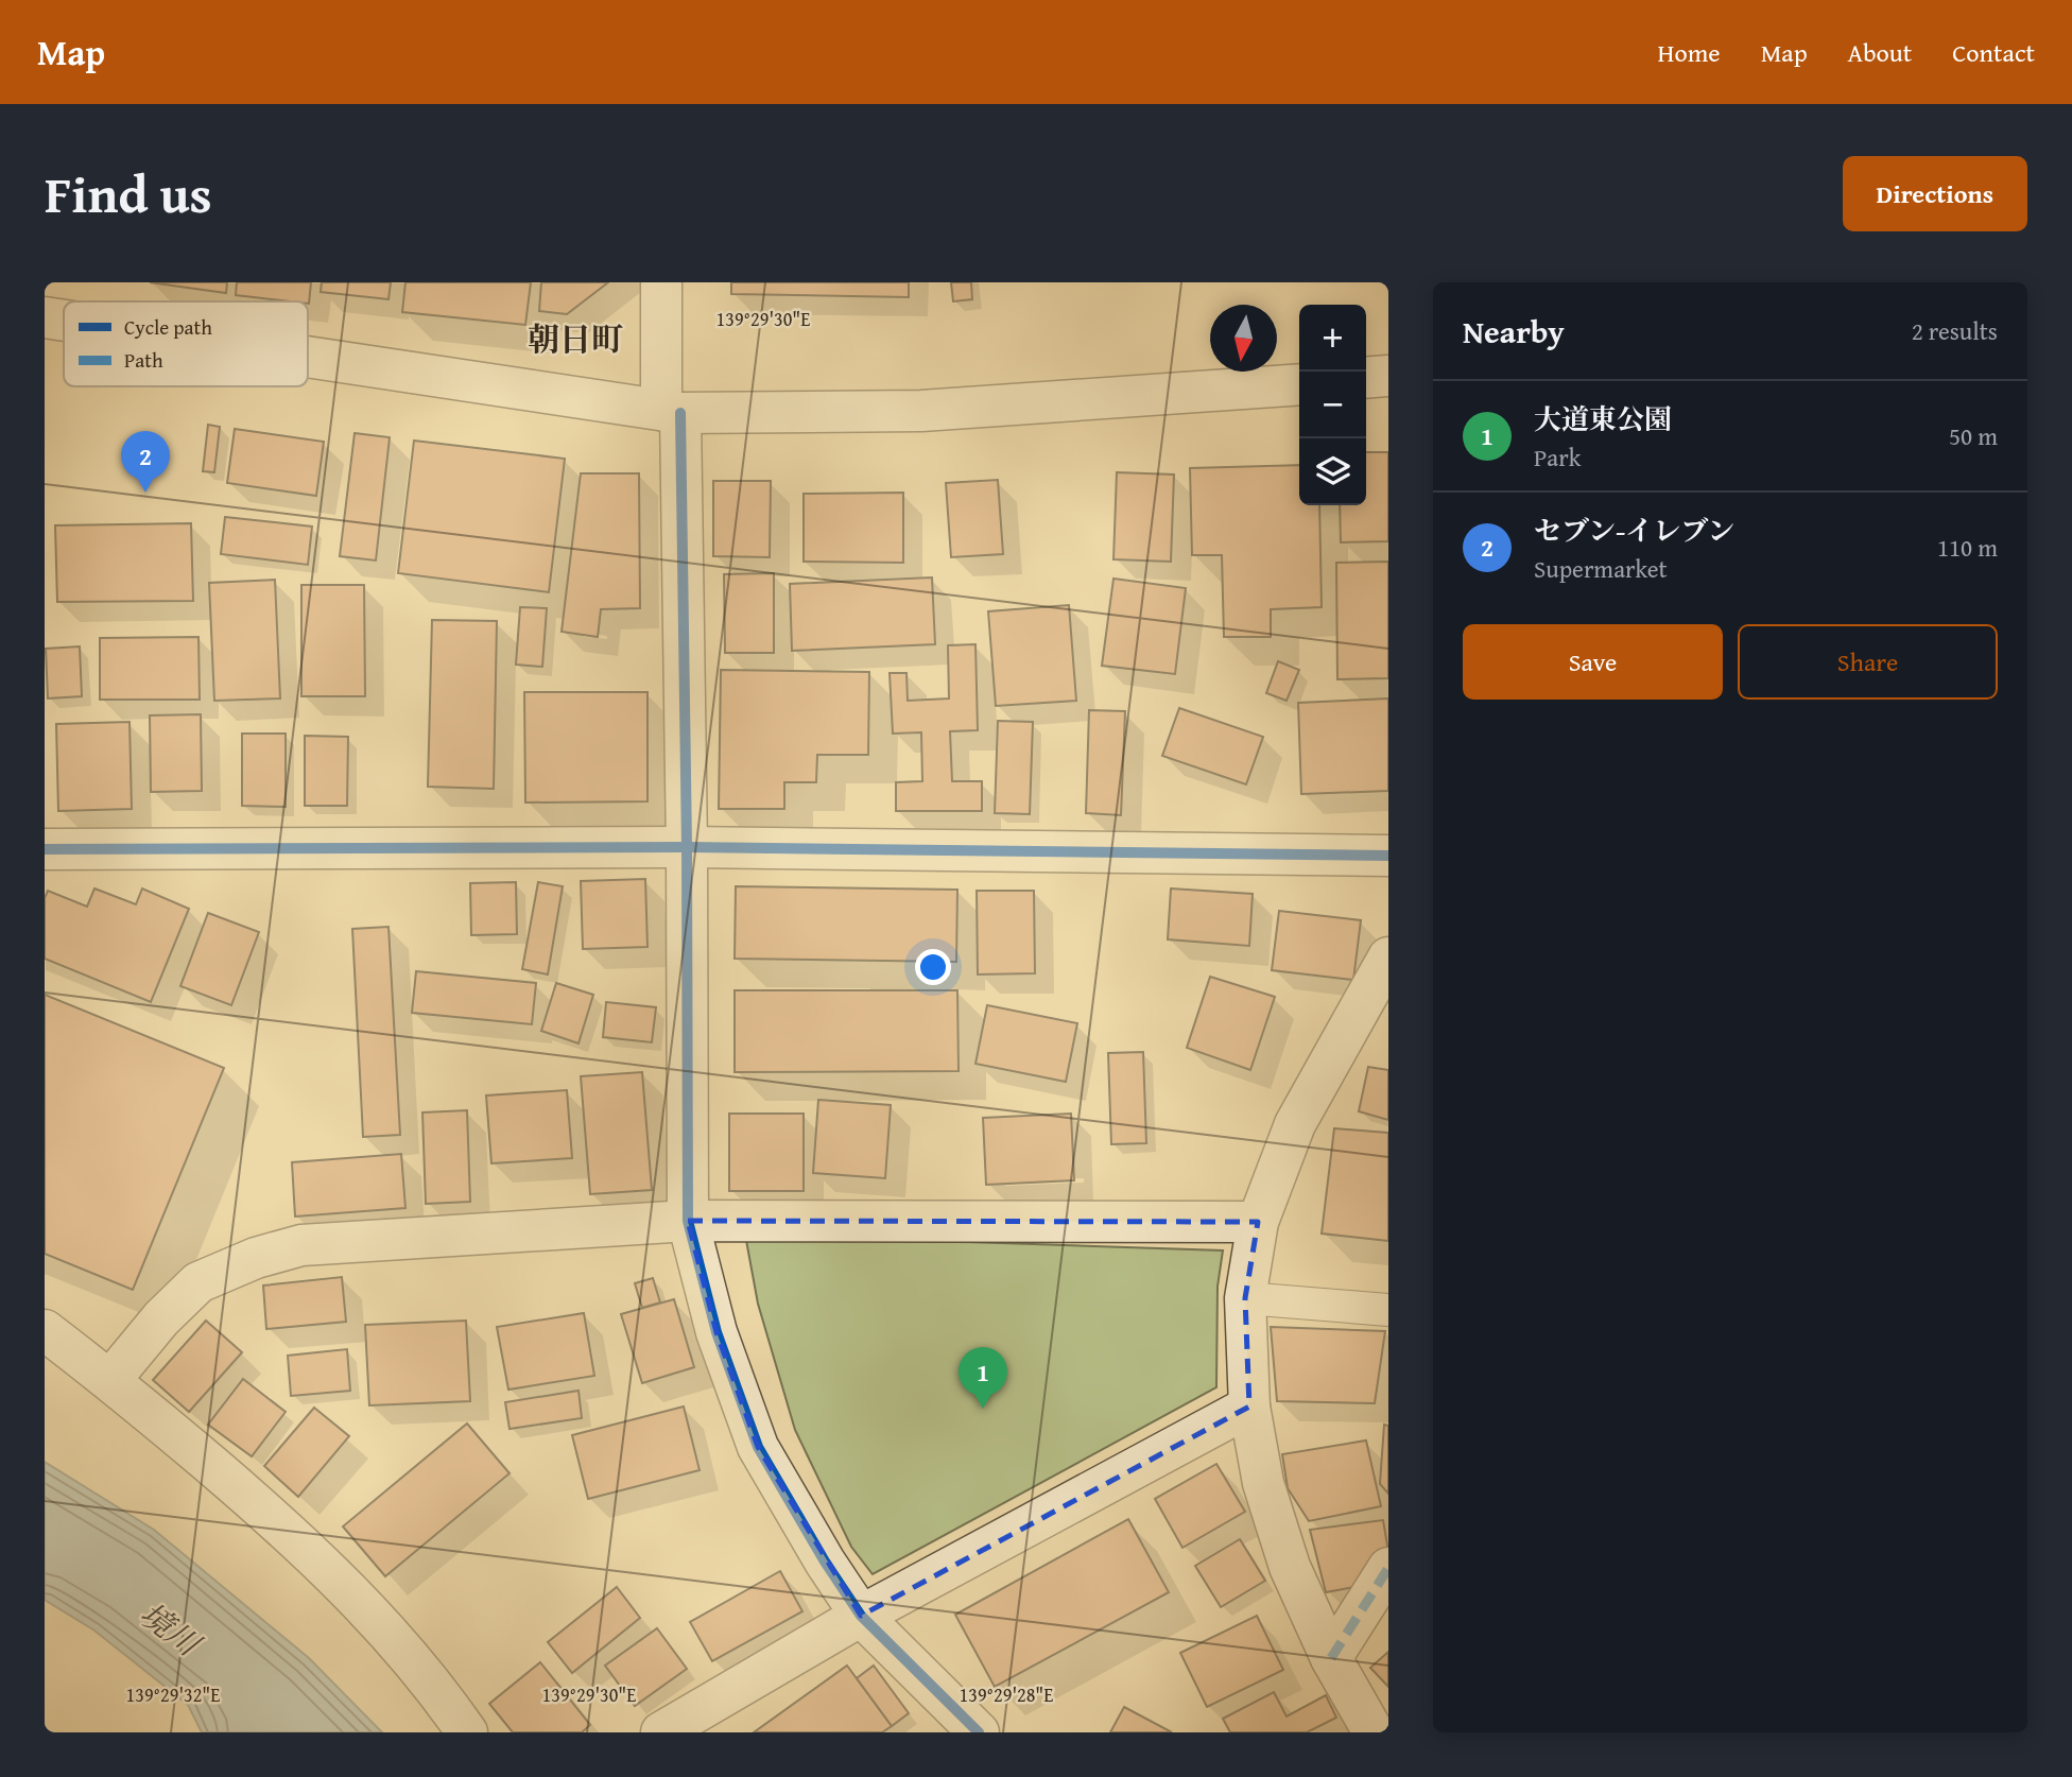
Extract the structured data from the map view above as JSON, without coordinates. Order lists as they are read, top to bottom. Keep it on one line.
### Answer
{"districts":["朝日町"],"water":["境川"],"legend":["Cycle path","Path"],"north":"bottom","page":{"header":"Map","nav":["Home","Map","About","Contact"],"title":"Find us","buttons":["Directions",["Save","Share"]],"heading":["Nearby","2 results"],"map_buttons":["+","−"],"list":[{"mark":"1","name":"大道東公園","note":"Park","value":"50 m"},{"mark":"2","name":"セブン-イレブン","note":"Supermarket","value":"110 m"}],"pins":["2","1"]},"coordinates":["139°29'30\"E","139°29'32\"E","139°29'28\"E"]}
